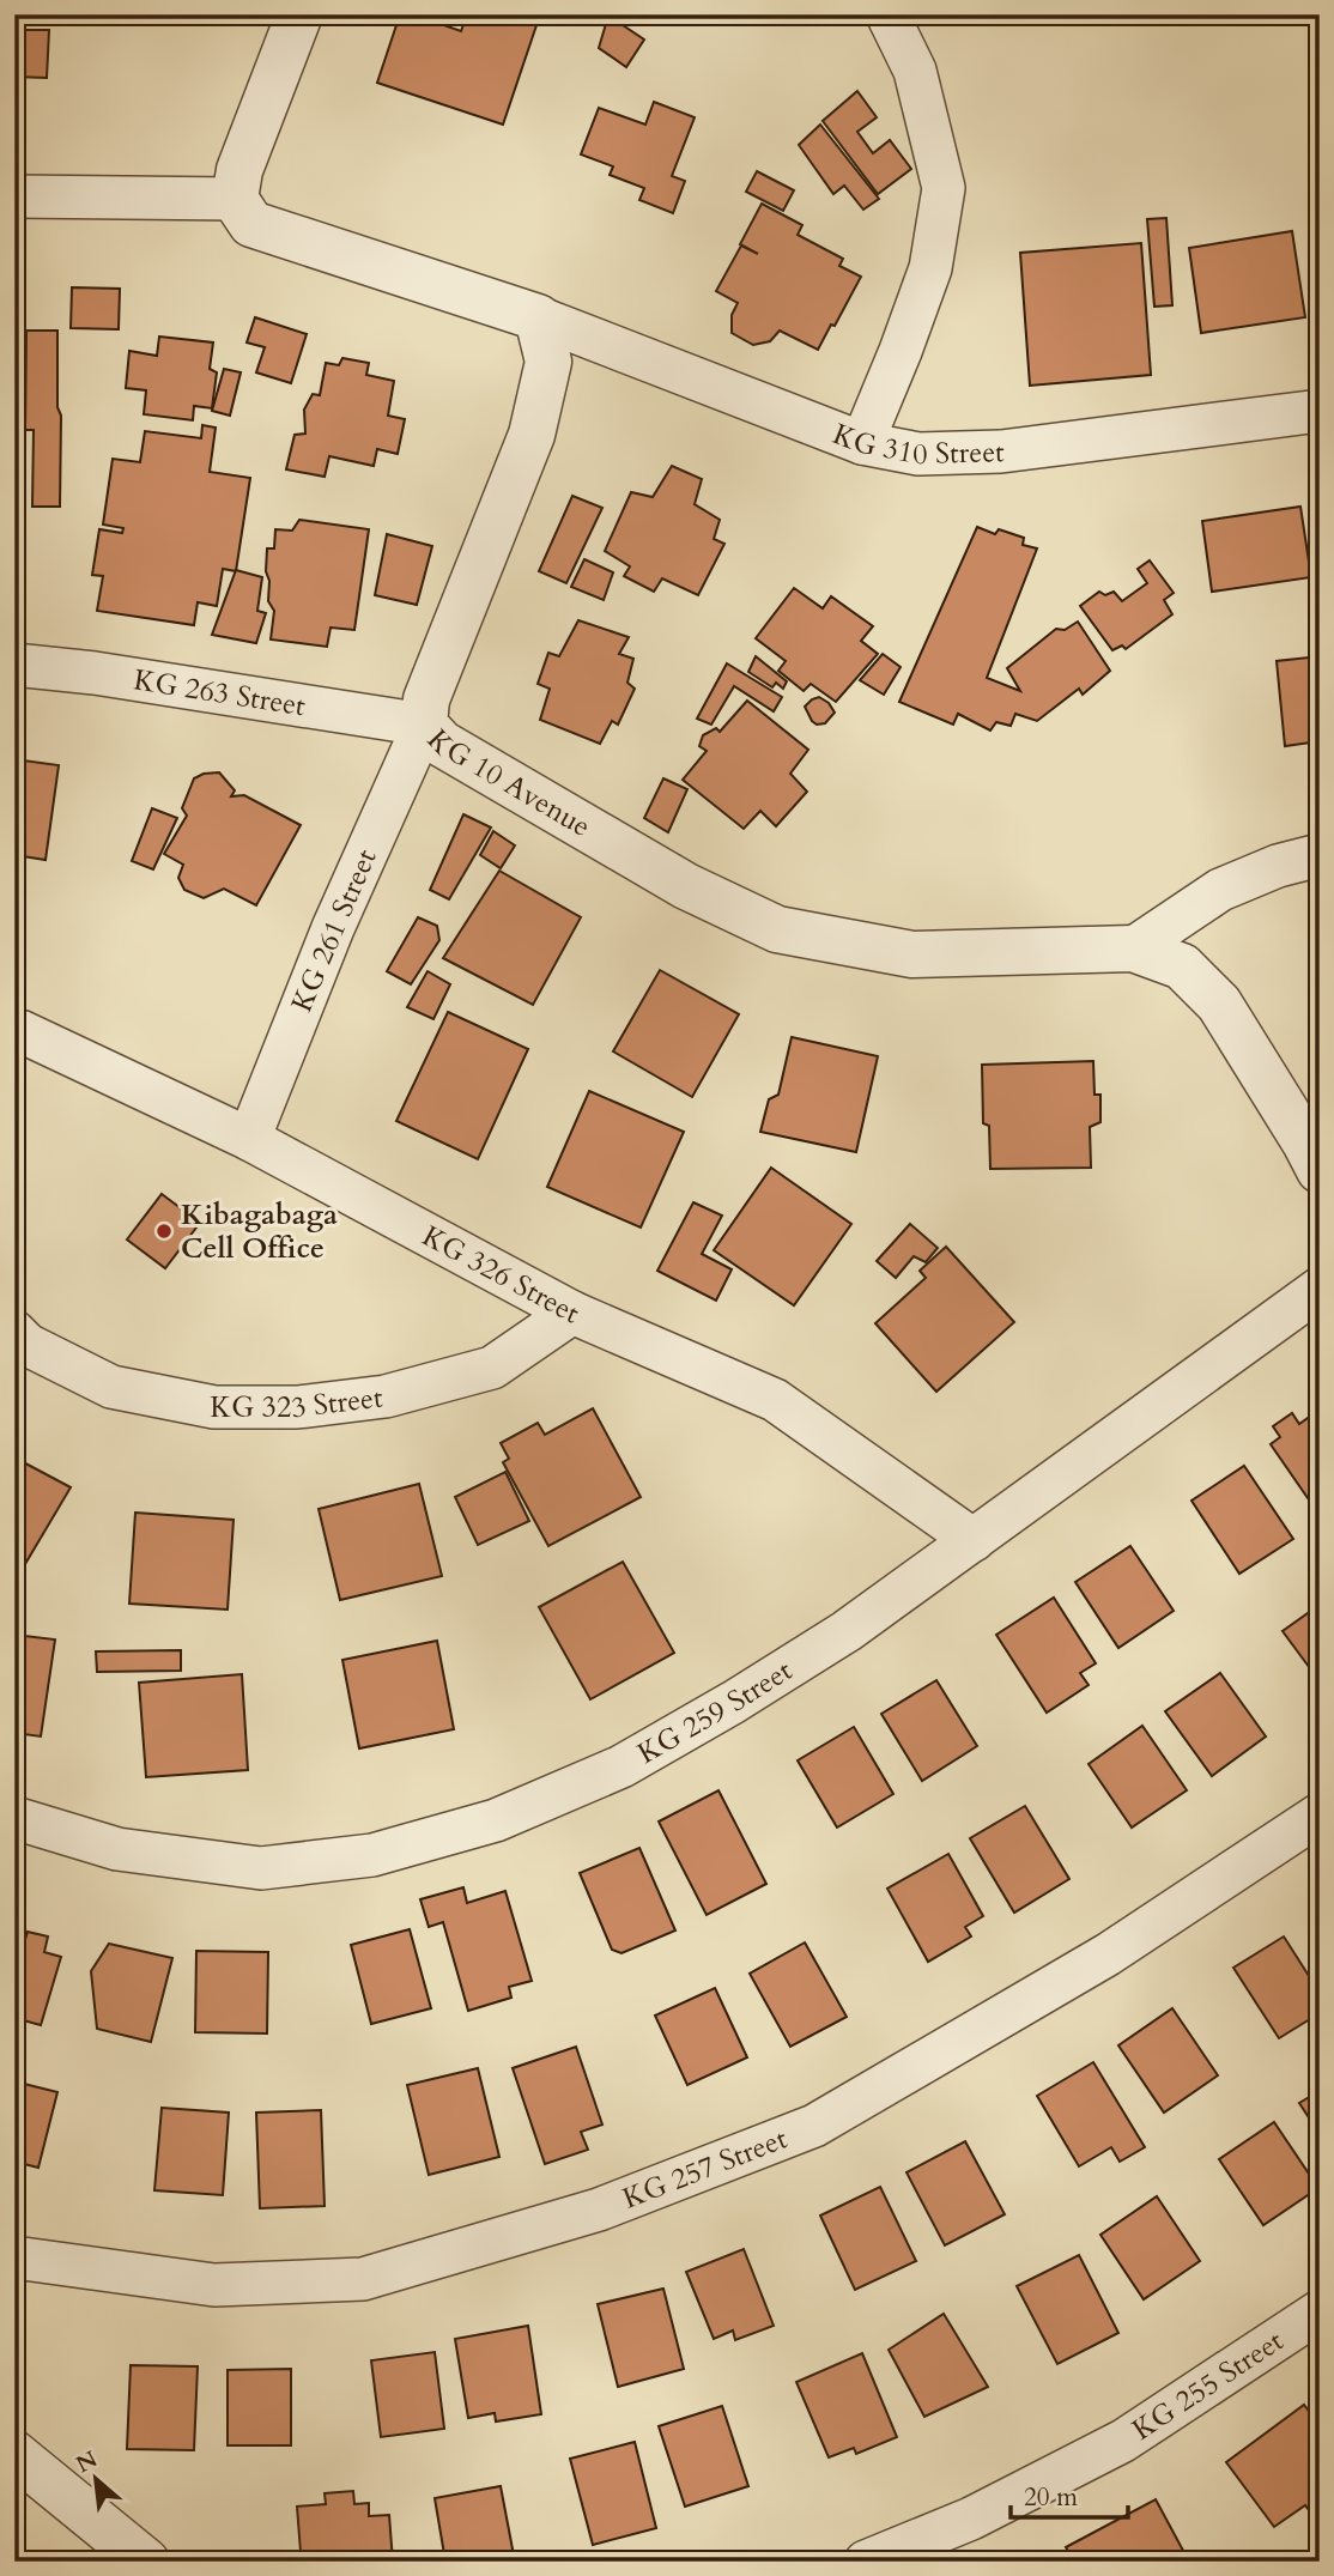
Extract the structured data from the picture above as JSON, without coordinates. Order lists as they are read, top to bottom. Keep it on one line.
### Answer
{"streets":{"street":["KG 310 Street","KG 263 Street","KG 10 Avenue","KG 261 Street","KG 326 Street","KG 323 Street","KG 259 Street","KG 257 Street","KG 255 Street"]},"crossings":[["KG 310 Street","KG 10 Avenue"],["KG 263 Street","KG 10 Avenue"],["KG 263 Street","KG 261 Street"],["KG 10 Avenue","KG 261 Street"],["KG 261 Street","KG 326 Street"],["KG 326 Street","KG 323 Street"],["KG 326 Street","KG 259 Street"]],"places":["Kibagabaga Cell Office"],"scale_bar":"20 m","north":"top left"}
